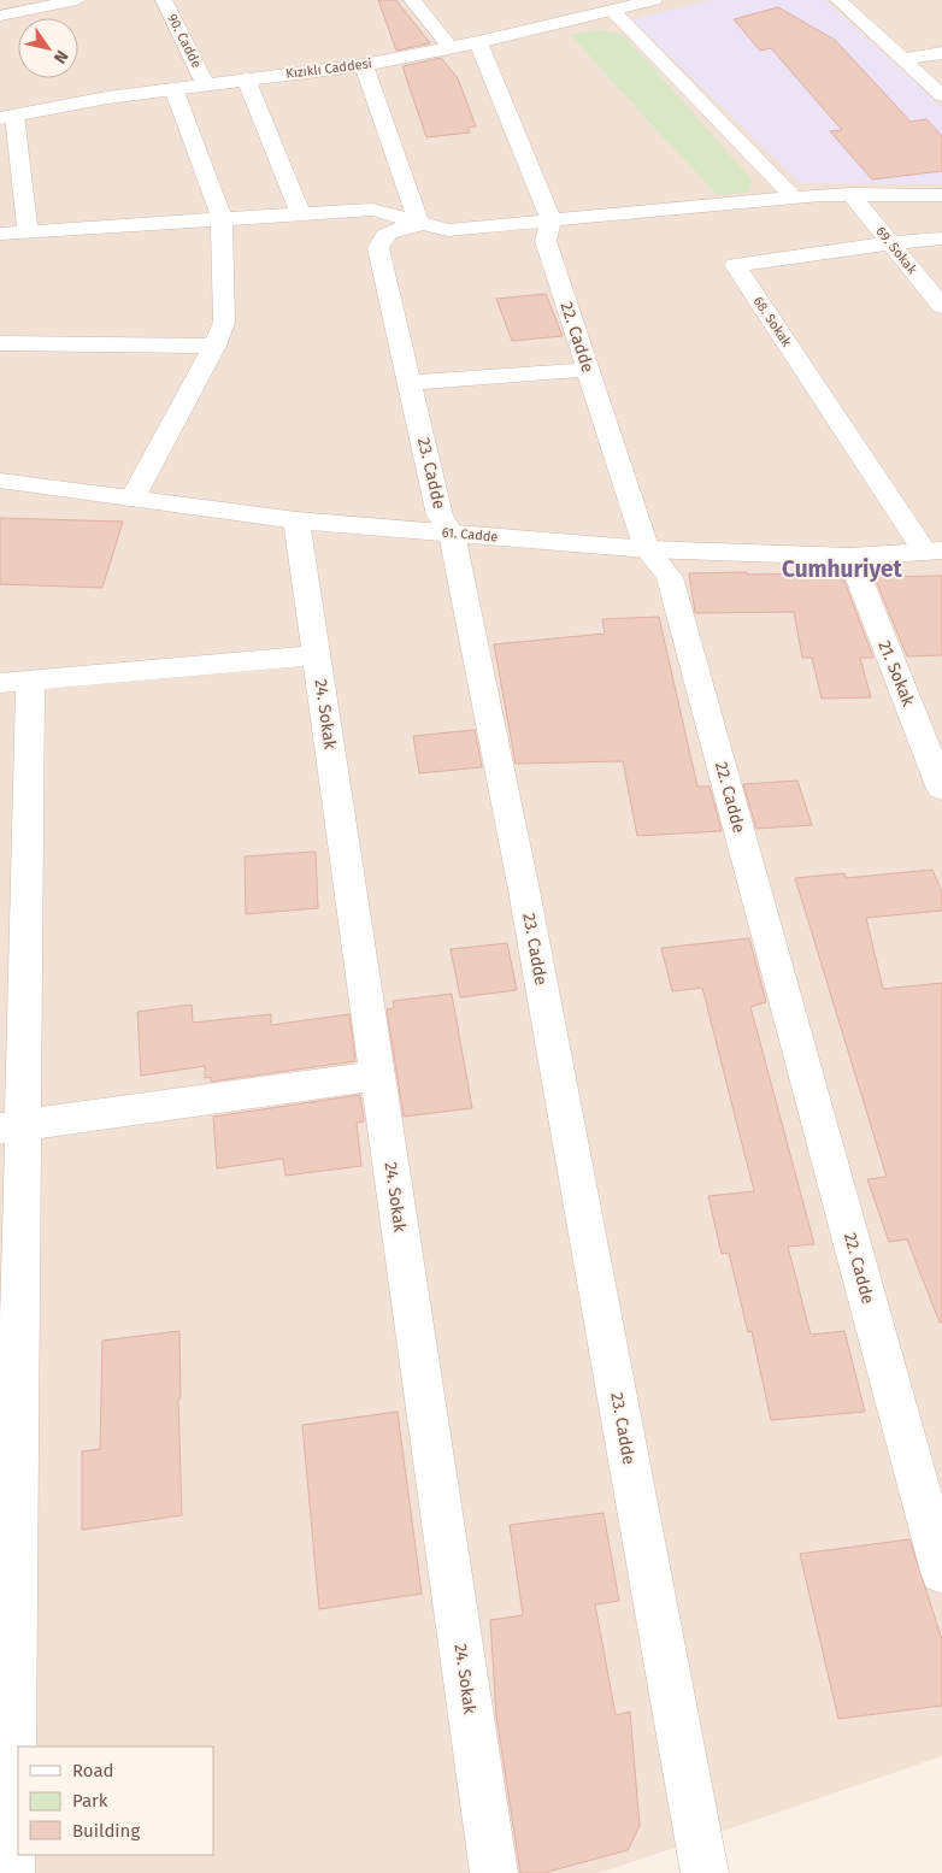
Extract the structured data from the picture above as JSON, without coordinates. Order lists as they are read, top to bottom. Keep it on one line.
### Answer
{"streets":{"street":["90. Cadde","Kızıklı Caddesi","69. Sokak","68. Sokak","22. Cadde","23. Cadde","61. Cadde","21. Sokak","24. Sokak"]},"crossings":[["90. Cadde","Kızıklı Caddesi"],["Kızıklı Caddesi","22. Cadde"],["69. Sokak","68. Sokak"],["68. Sokak","61. Cadde"],["22. Cadde","61. Cadde"],["23. Cadde","61. Cadde"],["61. Cadde","21. Sokak"],["61. Cadde","24. Sokak"]],"districts":["Cumhuriyet"],"legend":["Road","Park","Building"],"north":"bottom right"}
